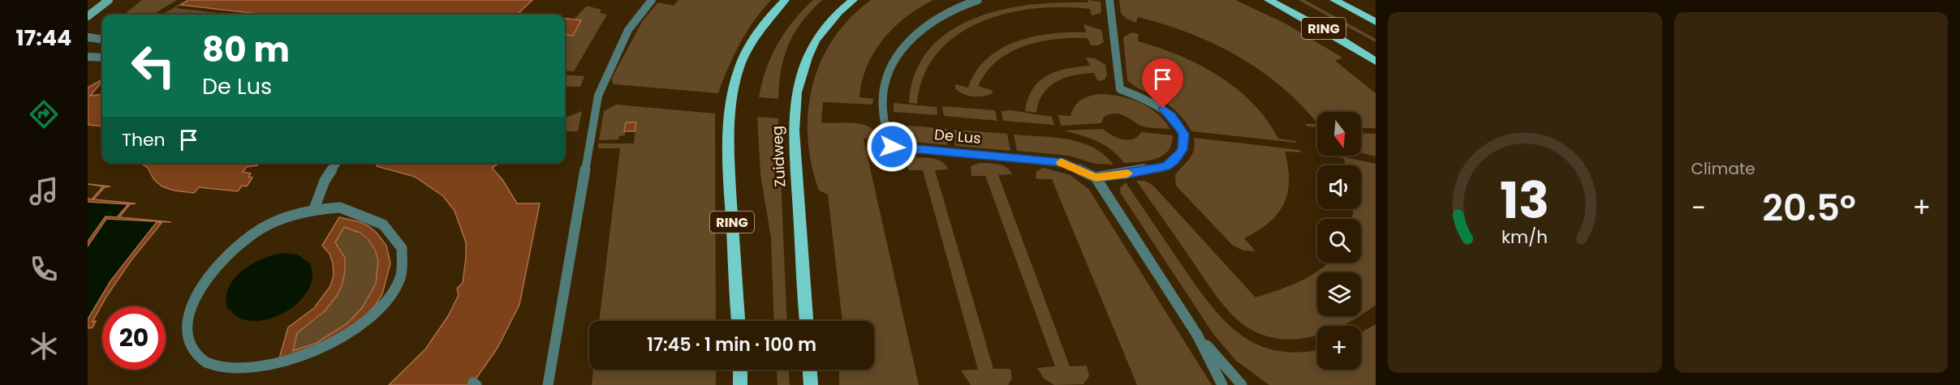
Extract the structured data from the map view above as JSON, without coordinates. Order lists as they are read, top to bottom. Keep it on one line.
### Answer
{"streets":{"main road":["RING","Zuidweg"],"street":["De Lus"]},"north":"bottom","page":{"tabs":"17:44","tile":"Climate","turn":["80 m","De Lus"],"map_buttons":"+","then":"Then","heat":["−","20.5°","+"],"limit":"20","trip":"17:45 · 1 min · 100 m","gauge":["13","km/h"]}}
